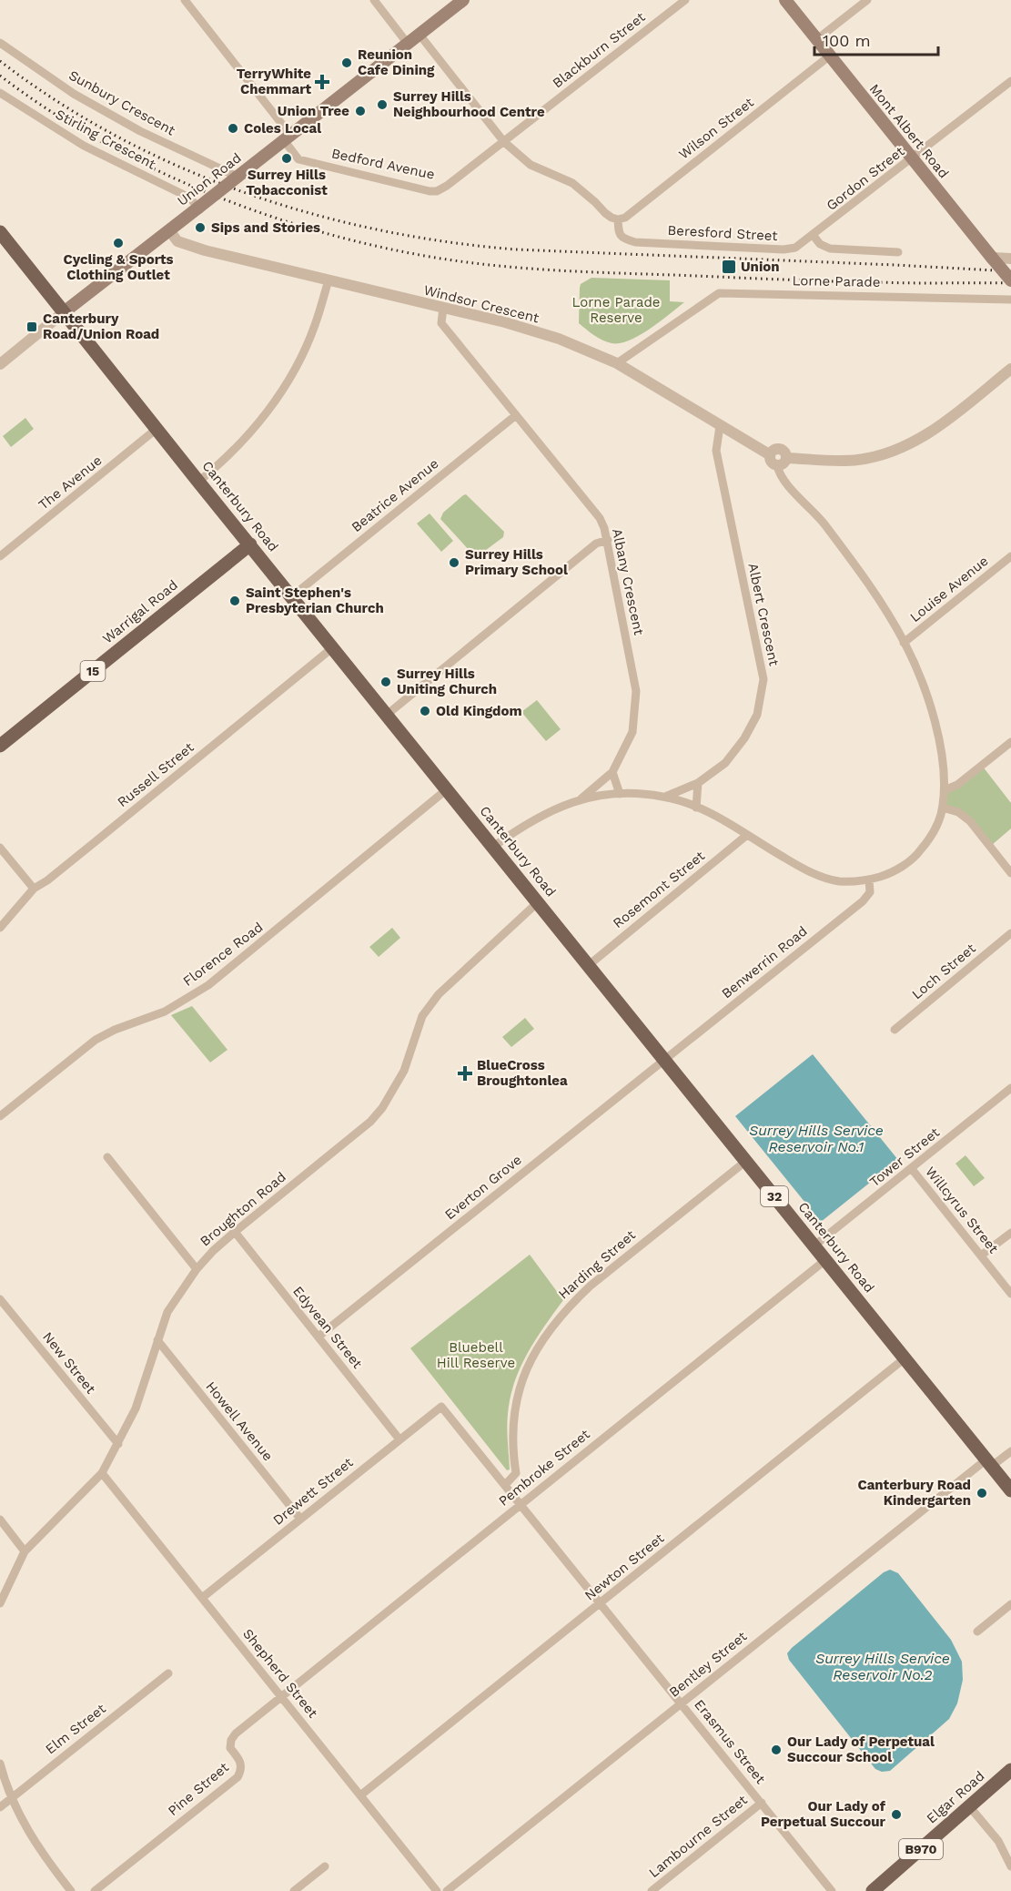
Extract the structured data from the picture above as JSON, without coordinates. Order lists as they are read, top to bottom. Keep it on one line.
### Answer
{"streets":{"main road":["Mont Albert Road","Union Road","Canterbury Road","Warrigal Road","15","32","Elgar Road","B970"],"street":["Blackburn Street","Sunbury Crescent","Wilson Street","Stirling Crescent","Bedford Avenue","Gordon Street","Beresford Street","Lorne Parade","Windsor Crescent","The Avenue","Beatrice Avenue","Albany Crescent","Louise Avenue","Albert Crescent","Russell Street","Rosemont Street","Florence Road","Benwerrin Road","Loch Street","Tower Street","Everton Grove","Broughton Road","Willcyrus Street","Harding Street","Edyvean Street","New Street","Howell Avenue","Pembroke Street","Drewett Street","Newton Street","Bentley Street","Shepherd Street","Elm Street","Erasmus Street","Pine Street","Lambourne Street"]},"crossings":[["Blackburn Street","Bedford Avenue"],["Sunbury Crescent","Union Road"],["Wilson Street","Mont Albert Road"],["Wilson Street","Beresford Street"],["Mont Albert Road","Gordon Street"],["Stirling Crescent","Union Road"],["Bedford Avenue","Union Road"],["Gordon Street","Beresford Street"],["Union Road","Windsor Crescent"],["Union Road","Canterbury Road"],["Lorne Parade","Windsor Crescent"],["Windsor Crescent","Albany Crescent"],["Windsor Crescent","Albert Crescent"],["The Avenue","Canterbury Road"],["Beatrice Avenue","Canterbury Road"],["Beatrice Avenue","Albany Crescent"],["Canterbury Road","Warrigal Road"],["Canterbury Road","Russell Street"],["Canterbury Road","Rosemont Street"],["Canterbury Road","Florence Road"],["Canterbury Road","Benwerrin Road"],["Canterbury Road","Tower Street"],["Canterbury Road","Everton Grove"],["Canterbury Road","Broughton Road"],["Canterbury Road","Harding Street"],["Canterbury Road","Pembroke Street"],["Canterbury Road","Newton Street"],["Canterbury Road","Bentley Street"],["Benwerrin Road","Everton Grove"],["Tower Street","Willcyrus Street"],["Everton Grove","Edyvean Street"],["Broughton Road","Edyvean Street"],["Broughton Road","New Street"],["Broughton Road","Howell Avenue"],["Broughton Road","Shepherd Street"],["Harding Street","Erasmus Street"],["Edyvean Street","Drewett Street"],["Howell Avenue","Drewett Street"],["Pembroke Street","Shepherd Street"],["Pembroke Street","Erasmus Street"],["Pembroke Street","Pine Street"],["Drewett Street","Shepherd Street"],["Drewett Street","Erasmus Street"],["Newton Street","Shepherd Street"],["Newton Street","Erasmus Street"],["Bentley Street","Erasmus Street"],["Shepherd Street","Pine Street"],["Erasmus Street","Lambourne Street"]],"water":["Surrey Hills Service Reservoir No.1","Surrey Hills Service Reservoir No.2"],"parks":["Lorne Parade Reserve","Bluebell Hill Reserve"],"places":{"other":["Reunion Cafe Dining","Surrey Hills Neighbourhood Centre","Union Tree","Coles Local","Surrey Hills Tobacconist","Sips and Stories","Cycling & Sports Clothing Outlet","Surrey Hills Primary School","Saint Stephen's Presbyterian Church","Surrey Hills Uniting Church","Old Kingdom","Canterbury Road Kindergarten","Our Lady of Perpetual Succour School","Our Lady of Perpetual Succour"],"health":["TerryWhite Chemmart","BlueCross Broughtonlea"],"transit":["Union","Canterbury Road/Union Road"]},"scale_bar":"100 m"}
